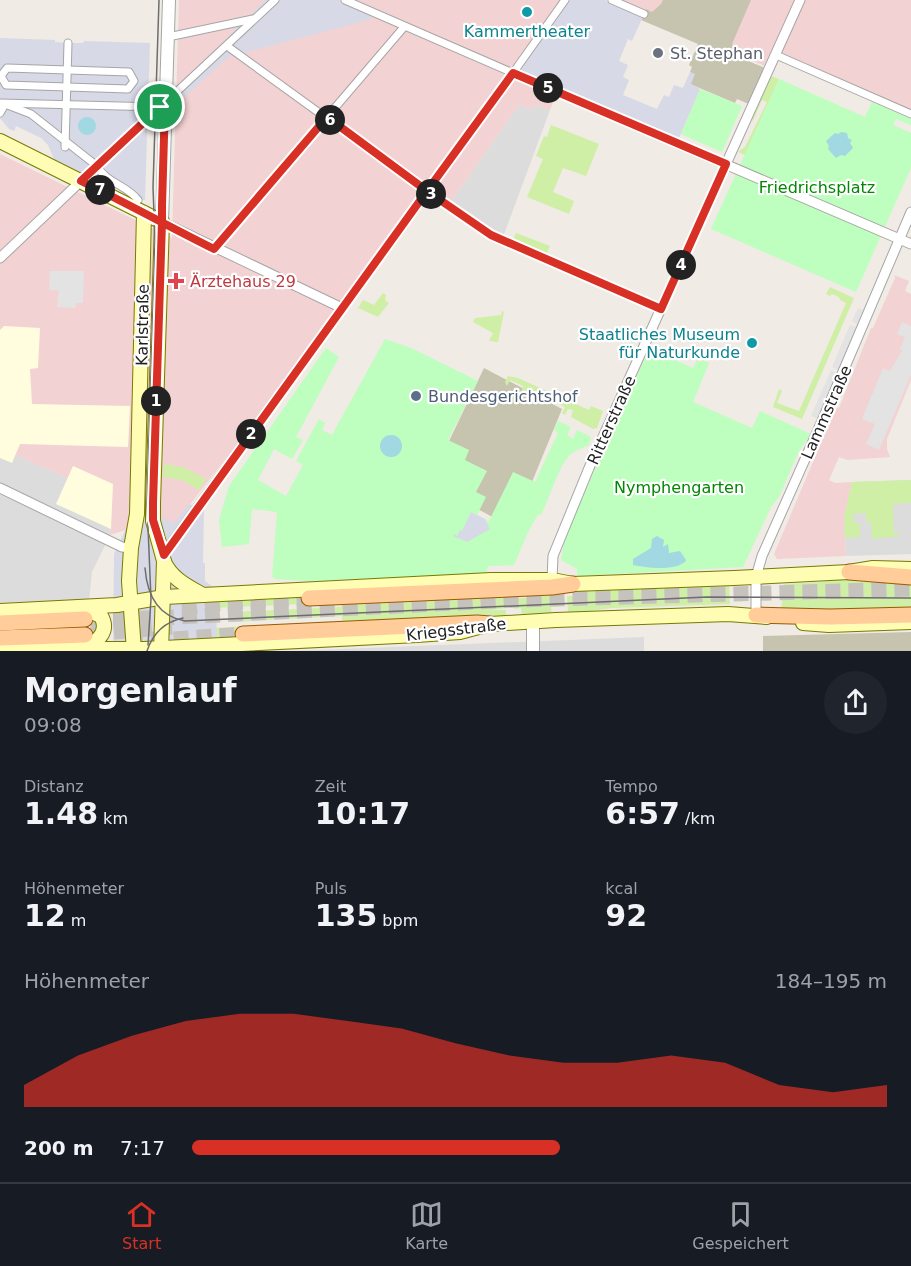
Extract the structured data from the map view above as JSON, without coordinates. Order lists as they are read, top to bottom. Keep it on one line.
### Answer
{"streets":{"main road":["Karlstraße","Kriegsstraße"],"street":["Lammstraße","Ritterstraße"]},"crossings":[["Karlstraße","Kriegsstraße"],["Lammstraße","Kriegsstraße"],["Ritterstraße","Kriegsstraße"]],"parks":["Friedrichsplatz","Nymphengarten"],"places":{"other":["Kammertheater","St. Stephan","Staatliches Museum für Naturkunde","Bundesgerichtshof"],"health":["Ärztehaus 29"]},"page":{"pins":["5","6","7","3","4","1","2"],"heading":["Morgenlauf","09:08"],"stats":[["Distanz","1.48 km"],["Zeit","10:17"],["Tempo","6:57 /km"],["Höhenmeter","12 m"],["Puls","135 bpm"],["kcal","92"]],"chart":["Höhenmeter","184–195 m"],"list":[{"name":"200 m","note":"7:17"}],"tabs":["Start","Karte","Gespeichert"]}}
